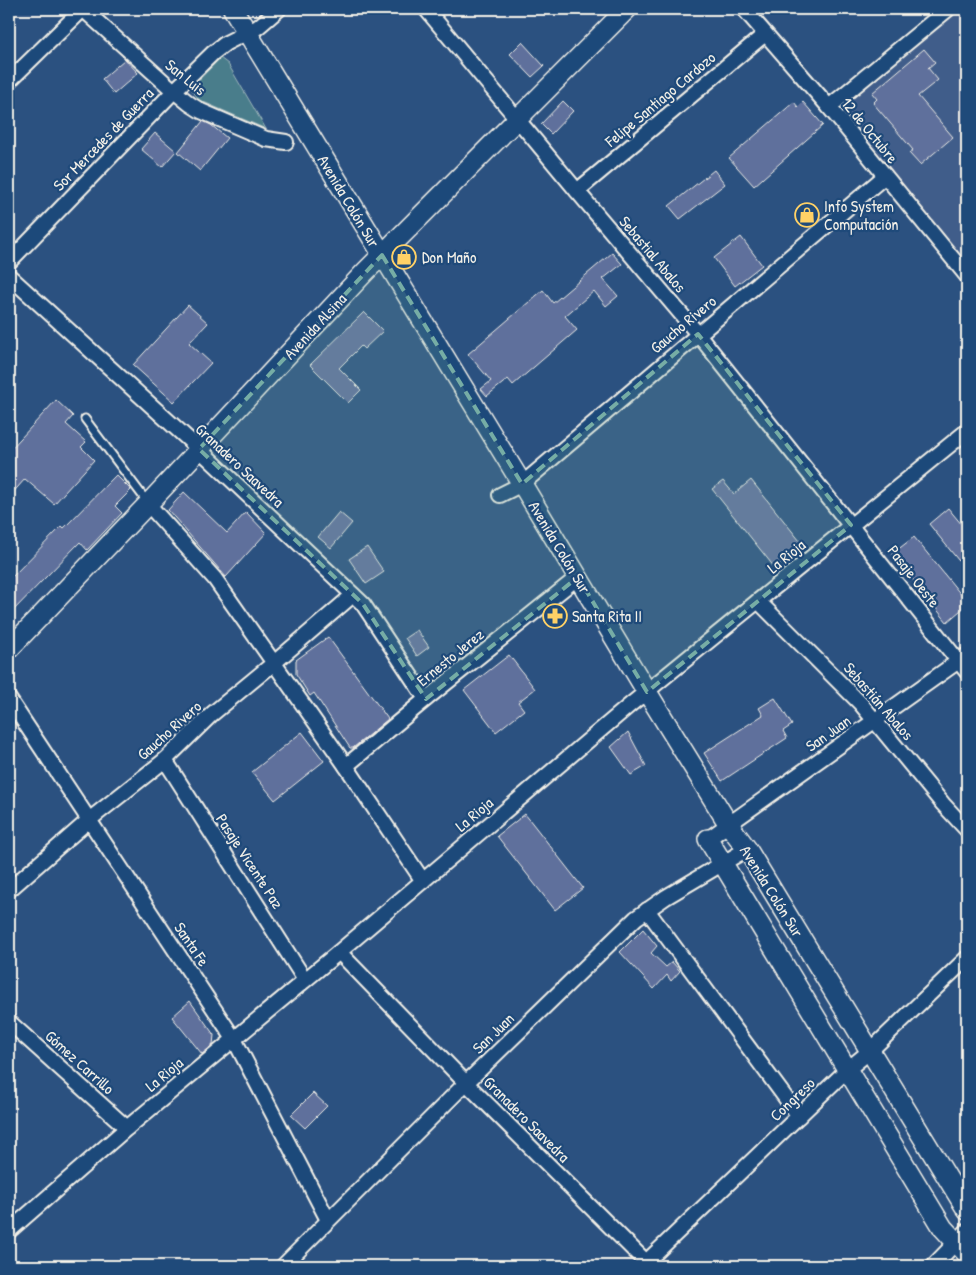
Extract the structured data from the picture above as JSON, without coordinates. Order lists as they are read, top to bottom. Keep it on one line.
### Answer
{"streets":{"main road":["Avenida Colón Sur","Avenida Alsina"],"street":["San Luis","Felipe Santiago Cardozo","12 de Octubre","Sor Mercedes de Guerra","Sebastial Abalos","Gaucho Rivero","Granadero Saavedra","La Rioja","Pasaje Oeste","Ernesto Jerez","Sebastián Abalos","San Juan","Pasaje Vicente Paz","Santa Fe","Gómez Carrillo","Congreso"]},"crossings":[["San Luis","Sor Mercedes de Guerra"],["Felipe Santiago Cardozo","12 de Octubre"],["Felipe Santiago Cardozo","Sebastial Abalos"],["12 de Octubre","Gaucho Rivero"],["Sor Mercedes de Guerra","Avenida Colón Sur"],["Avenida Colón Sur","Gaucho Rivero"],["Avenida Colón Sur","Avenida Alsina"],["Avenida Colón Sur","La Rioja"],["Avenida Colón Sur","Ernesto Jerez"],["Avenida Colón Sur","San Juan"],["Avenida Colón Sur","Congreso"],["Sebastial Abalos","Gaucho Rivero"],["Sebastial Abalos","Avenida Alsina"],["Sebastial Abalos","La Rioja"],["Sebastial Abalos","Pasaje Oeste"],["Gaucho Rivero","Granadero Saavedra"],["Gaucho Rivero","Pasaje Vicente Paz"],["Gaucho Rivero","Santa Fe"],["Avenida Alsina","Granadero Saavedra"],["Granadero Saavedra","La Rioja"],["Granadero Saavedra","Ernesto Jerez"],["Granadero Saavedra","San Juan"],["Granadero Saavedra","Congreso"],["La Rioja","Pasaje Oeste"],["La Rioja","Sebastián Abalos"],["La Rioja","Pasaje Vicente Paz"],["La Rioja","Santa Fe"],["La Rioja","Gómez Carrillo"],["Pasaje Oeste","San Juan"],["Sebastián Abalos","San Juan"],["San Juan","Santa Fe"]],"places":{"shop":["Info System Computación","Don Maño"],"pharmacy":["Santa Rita II"]}}
